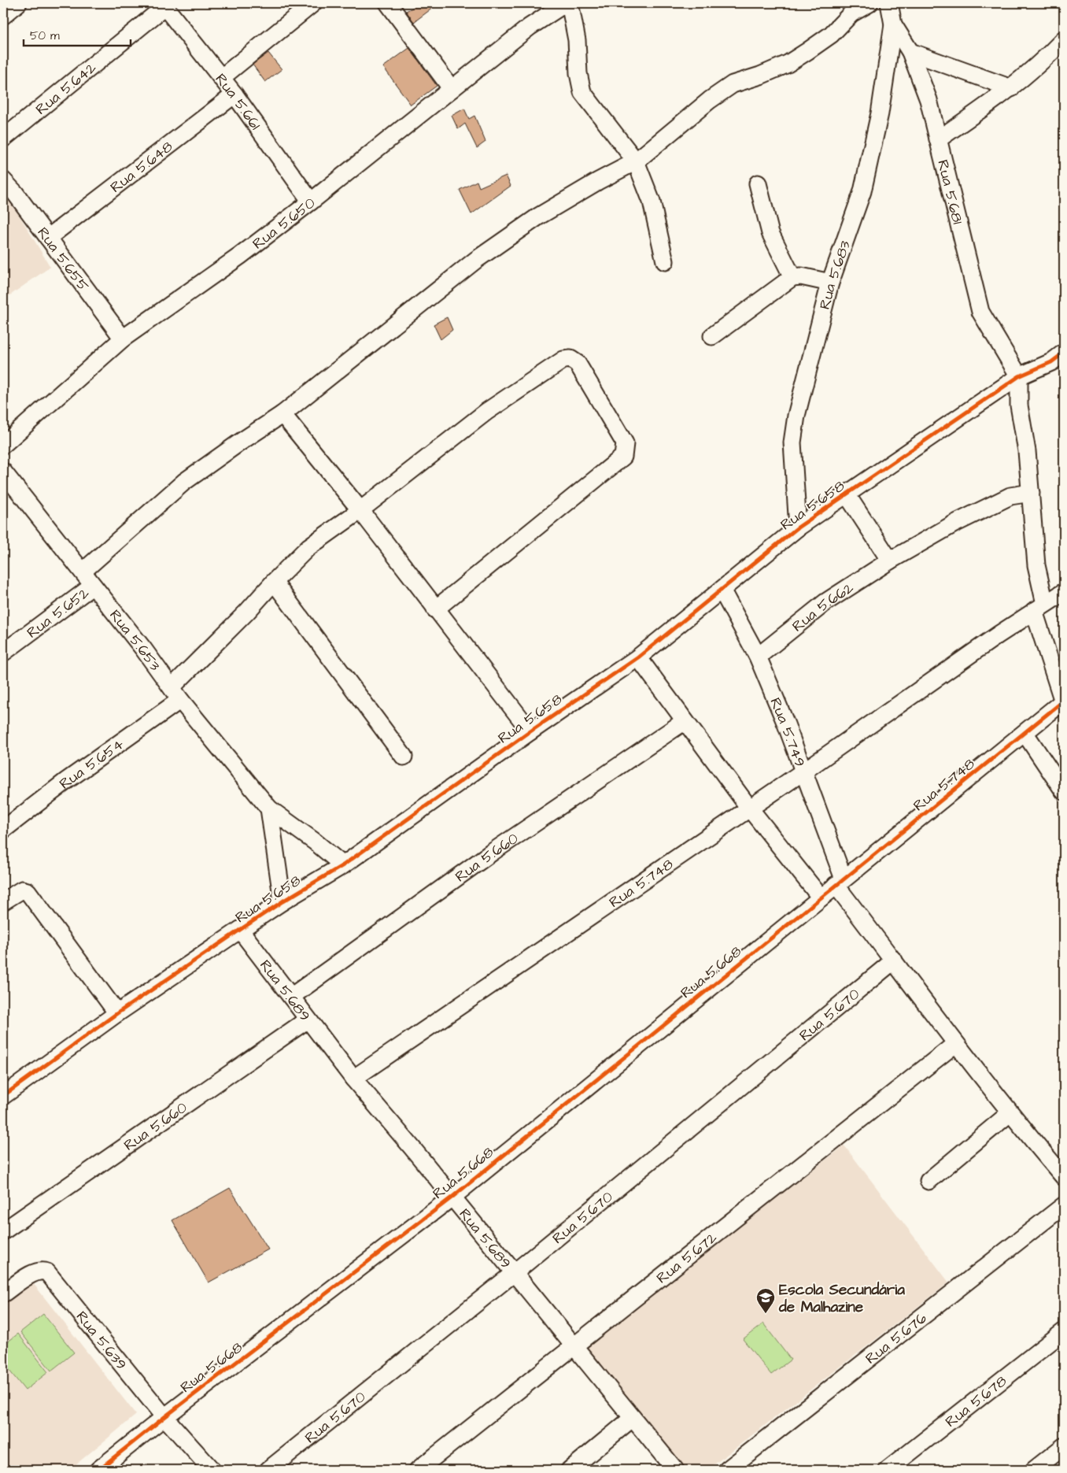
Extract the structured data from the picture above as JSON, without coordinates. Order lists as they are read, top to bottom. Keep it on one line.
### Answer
{"streets":{"street":["Rua 5.642","Rua 5.661","Rua 5.648","Rua 5.681","Rua 5.650","Rua 5.655","Rua 5.683","Rua 5.658","Rua 5.662","Rua 5.652","Rua 5.653","Rua 5.749","Rua 5.654","Rua 5.748","Rua 5.660","Rua 5.668","Rua 5.689","Rua 5.670","Rua 5.672","Rua 5.676","Rua 5.639","Rua 5.678"]},"crossings":[["Rua 5.642","Rua 5.661"],["Rua 5.661","Rua 5.648"],["Rua 5.661","Rua 5.650"],["Rua 5.648","Rua 5.655"],["Rua 5.681","Rua 5.683"],["Rua 5.681","Rua 5.658"],["Rua 5.650","Rua 5.655"],["Rua 5.683","Rua 5.658"],["Rua 5.658","Rua 5.653"],["Rua 5.658","Rua 5.749"],["Rua 5.658","Rua 5.689"],["Rua 5.662","Rua 5.749"],["Rua 5.652","Rua 5.653"],["Rua 5.653","Rua 5.654"],["Rua 5.749","Rua 5.748"],["Rua 5.749","Rua 5.668"],["Rua 5.749","Rua 5.670"],["Rua 5.749","Rua 5.672"],["Rua 5.748","Rua 5.668"],["Rua 5.748","Rua 5.689"],["Rua 5.660","Rua 5.689"],["Rua 5.668","Rua 5.689"],["Rua 5.668","Rua 5.639"],["Rua 5.689","Rua 5.670"],["Rua 5.689","Rua 5.672"]],"places":{"school or university":["Escola Secundária de Malhazine"]},"scale_bar":"50 m"}
